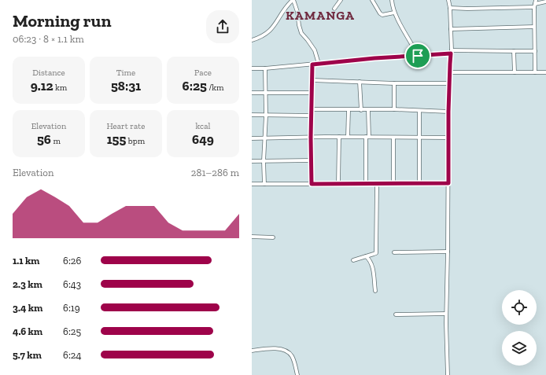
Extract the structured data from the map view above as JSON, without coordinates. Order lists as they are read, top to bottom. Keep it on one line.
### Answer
{"districts":["KAMANGA"],"page":{"heading":["Morning run","06:23 · 8 × 1.1 km"],"stats":[["Distance","9.12 km"],["Time","58:31"],["Pace","6:25 /km"],["Elevation","56 m"],["Heart rate","155 bpm"],["kcal","649"]],"chart":["Elevation","281–286 m"],"list":[{"name":"1.1 km","note":"6:26"},{"name":"2.3 km","note":"6:43"},{"name":"3.4 km","note":"6:19"},{"name":"4.6 km","note":"6:25"},{"name":"5.7 km","note":"6:24"}]}}
